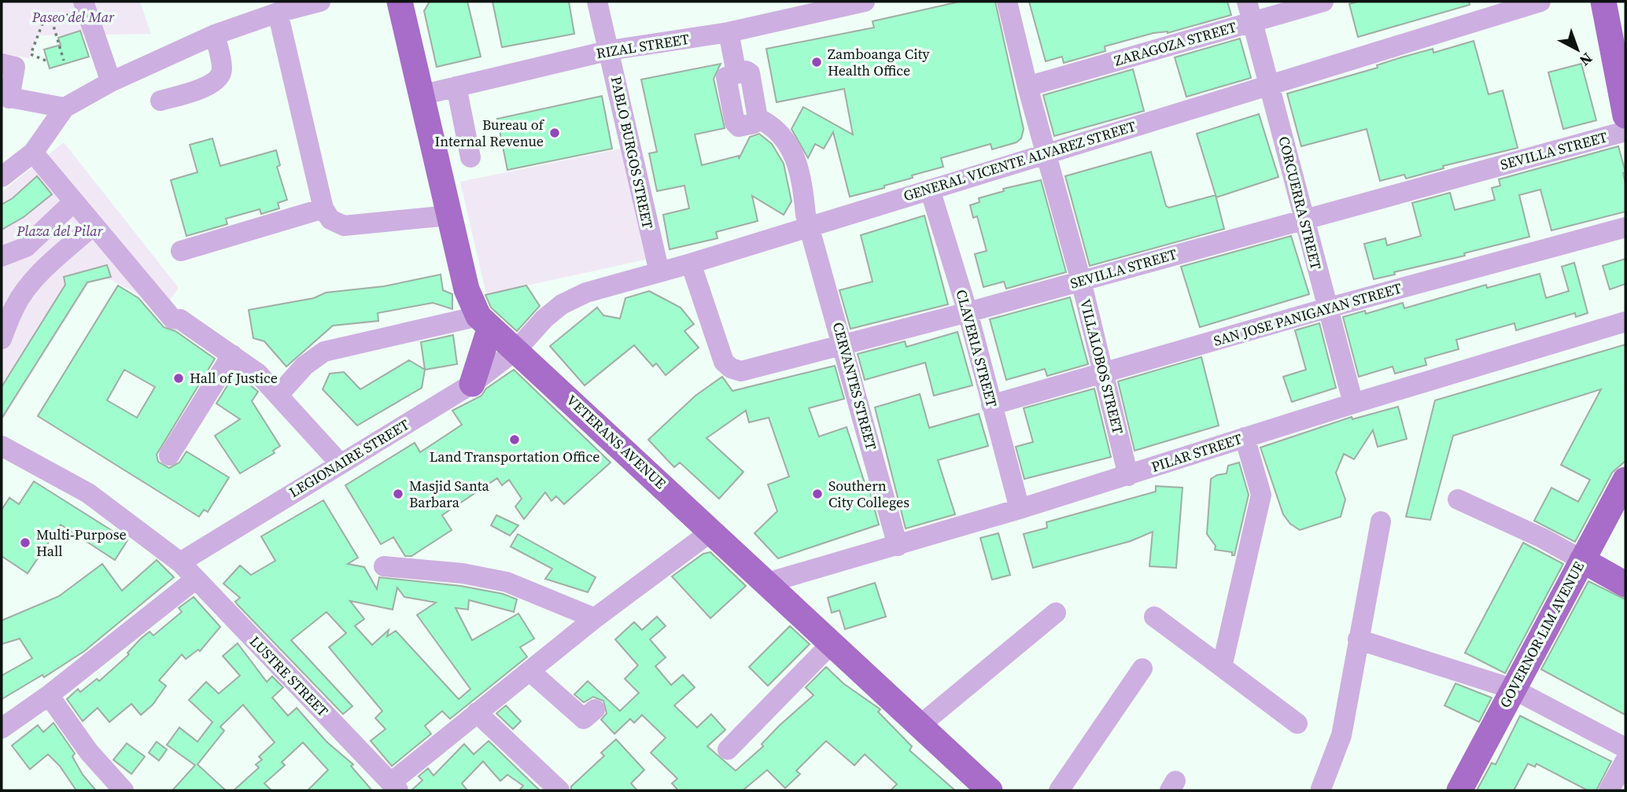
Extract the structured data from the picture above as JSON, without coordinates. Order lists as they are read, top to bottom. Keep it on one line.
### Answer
{"streets":{"main road":["VETERANS AVENUE","GOVERNOR LIM AVENUE"],"street":["ZARAGOZA STREET","RIZAL STREET","SEVILLA STREET","PABLO BURGOS STREET","GENERAL VICENTE ALVAREZ STREET","CORCUERRA STREET","SAN JOSE PANIGAYAN STREET","CLAVERIA STREET","VILLALOBOS STREET","CERVANTES STREET","PILAR STREET","LEGIONAIRE STREET","LUSTRE STREET"]},"crossings":[["ZARAGOZA STREET","CORCUERRA STREET"],["ZARAGOZA STREET","VILLALOBOS STREET"],["RIZAL STREET","PABLO BURGOS STREET"],["RIZAL STREET","CERVANTES STREET"],["RIZAL STREET","VETERANS AVENUE"],["SEVILLA STREET","GENERAL VICENTE ALVAREZ STREET"],["SEVILLA STREET","CORCUERRA STREET"],["SEVILLA STREET","CLAVERIA STREET"],["SEVILLA STREET","VILLALOBOS STREET"],["SEVILLA STREET","CERVANTES STREET"],["PABLO BURGOS STREET","GENERAL VICENTE ALVAREZ STREET"],["GENERAL VICENTE ALVAREZ STREET","CORCUERRA STREET"],["GENERAL VICENTE ALVAREZ STREET","CLAVERIA STREET"],["GENERAL VICENTE ALVAREZ STREET","VILLALOBOS STREET"],["GENERAL VICENTE ALVAREZ STREET","CERVANTES STREET"],["GENERAL VICENTE ALVAREZ STREET","VETERANS AVENUE"],["GENERAL VICENTE ALVAREZ STREET","LEGIONAIRE STREET"],["CORCUERRA STREET","SAN JOSE PANIGAYAN STREET"],["CORCUERRA STREET","PILAR STREET"],["SAN JOSE PANIGAYAN STREET","CLAVERIA STREET"],["SAN JOSE PANIGAYAN STREET","VILLALOBOS STREET"],["CLAVERIA STREET","PILAR STREET"],["VILLALOBOS STREET","PILAR STREET"],["CERVANTES STREET","PILAR STREET"],["VETERANS AVENUE","PILAR STREET"],["VETERANS AVENUE","LEGIONAIRE STREET"],["LEGIONAIRE STREET","LUSTRE STREET"]],"parks":["Paseo del Mar","Plaza del Pilar"],"places":["Zamboanga City Health Office","Bureau of Internal Revenue","Hall of Justice","Land Transportation Office","Masjid Santa Barbara","Southern City Colleges","Multi-Purpose Hall"],"north":"bottom right"}
